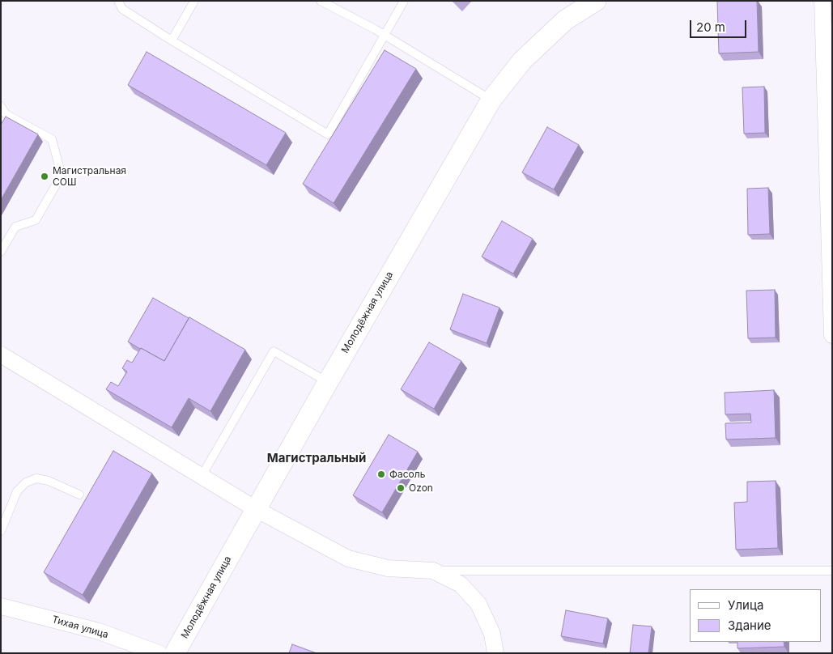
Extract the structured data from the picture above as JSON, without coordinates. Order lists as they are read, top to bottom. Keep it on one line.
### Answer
{"streets":{"street":["Молодёжная улица","Тихая улица"]},"districts":["Магистральный"],"places":["Магистральная СОШ","Фасоль","Ozon"],"legend":["Улица","Здание"],"scale_bar":"20 m"}
